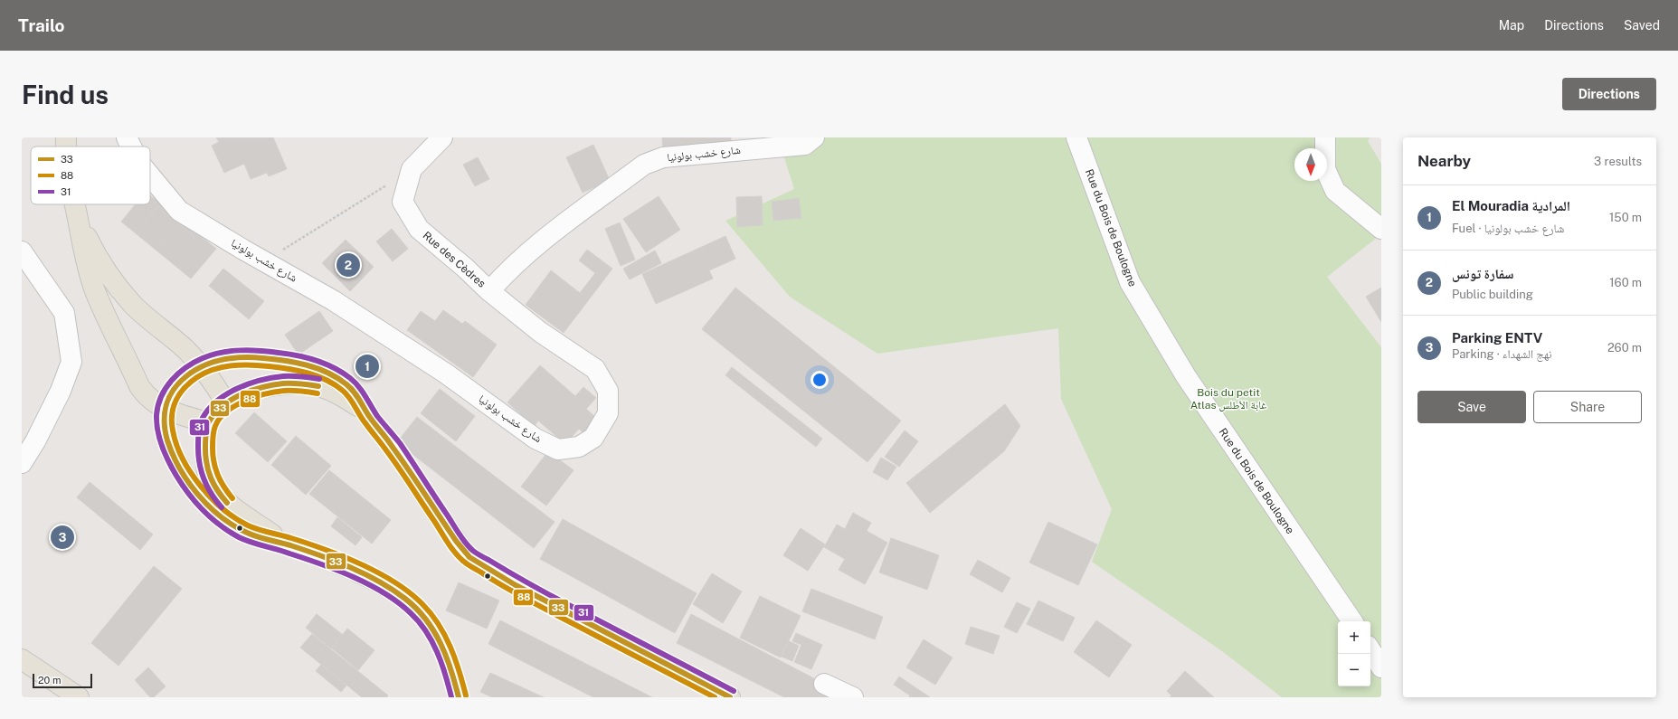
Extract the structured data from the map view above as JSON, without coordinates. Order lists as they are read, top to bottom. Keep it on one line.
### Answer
{"streets":{"street":["شارع خشب بولونيا","Rue du Bois de Boulogne","Rue des Cèdres"]},"crossings":[["شارع خشب بولونيا","Rue des Cèdres"]],"parks":["Bois du petit Atlas غابة الأطلس"],"lines":["transit line 31","transit line 33","transit line 88"],"legend":["33","88","31"],"scale_bar":"20 m","north":"bottom","page":{"header":"Trailo","nav":["Map","Directions","Saved"],"buttons":["Directions",["Save","Share"]],"title":"Find us","heading":["Nearby","3 results"],"list":[{"mark":"1","name":"El Mouradia المرادية","note":"Fuel · شارع خشب بولونيا","value":"150 m"},{"mark":"2","name":"سفارة تونس","note":"Public building","value":"160 m"},{"mark":"3","name":"Parking ENTV","note":"Parking · نهج الشهداء","value":"260 m"}],"pins":["2","1","3"],"map_buttons":["+","−"],"scale":"20 m"}}
